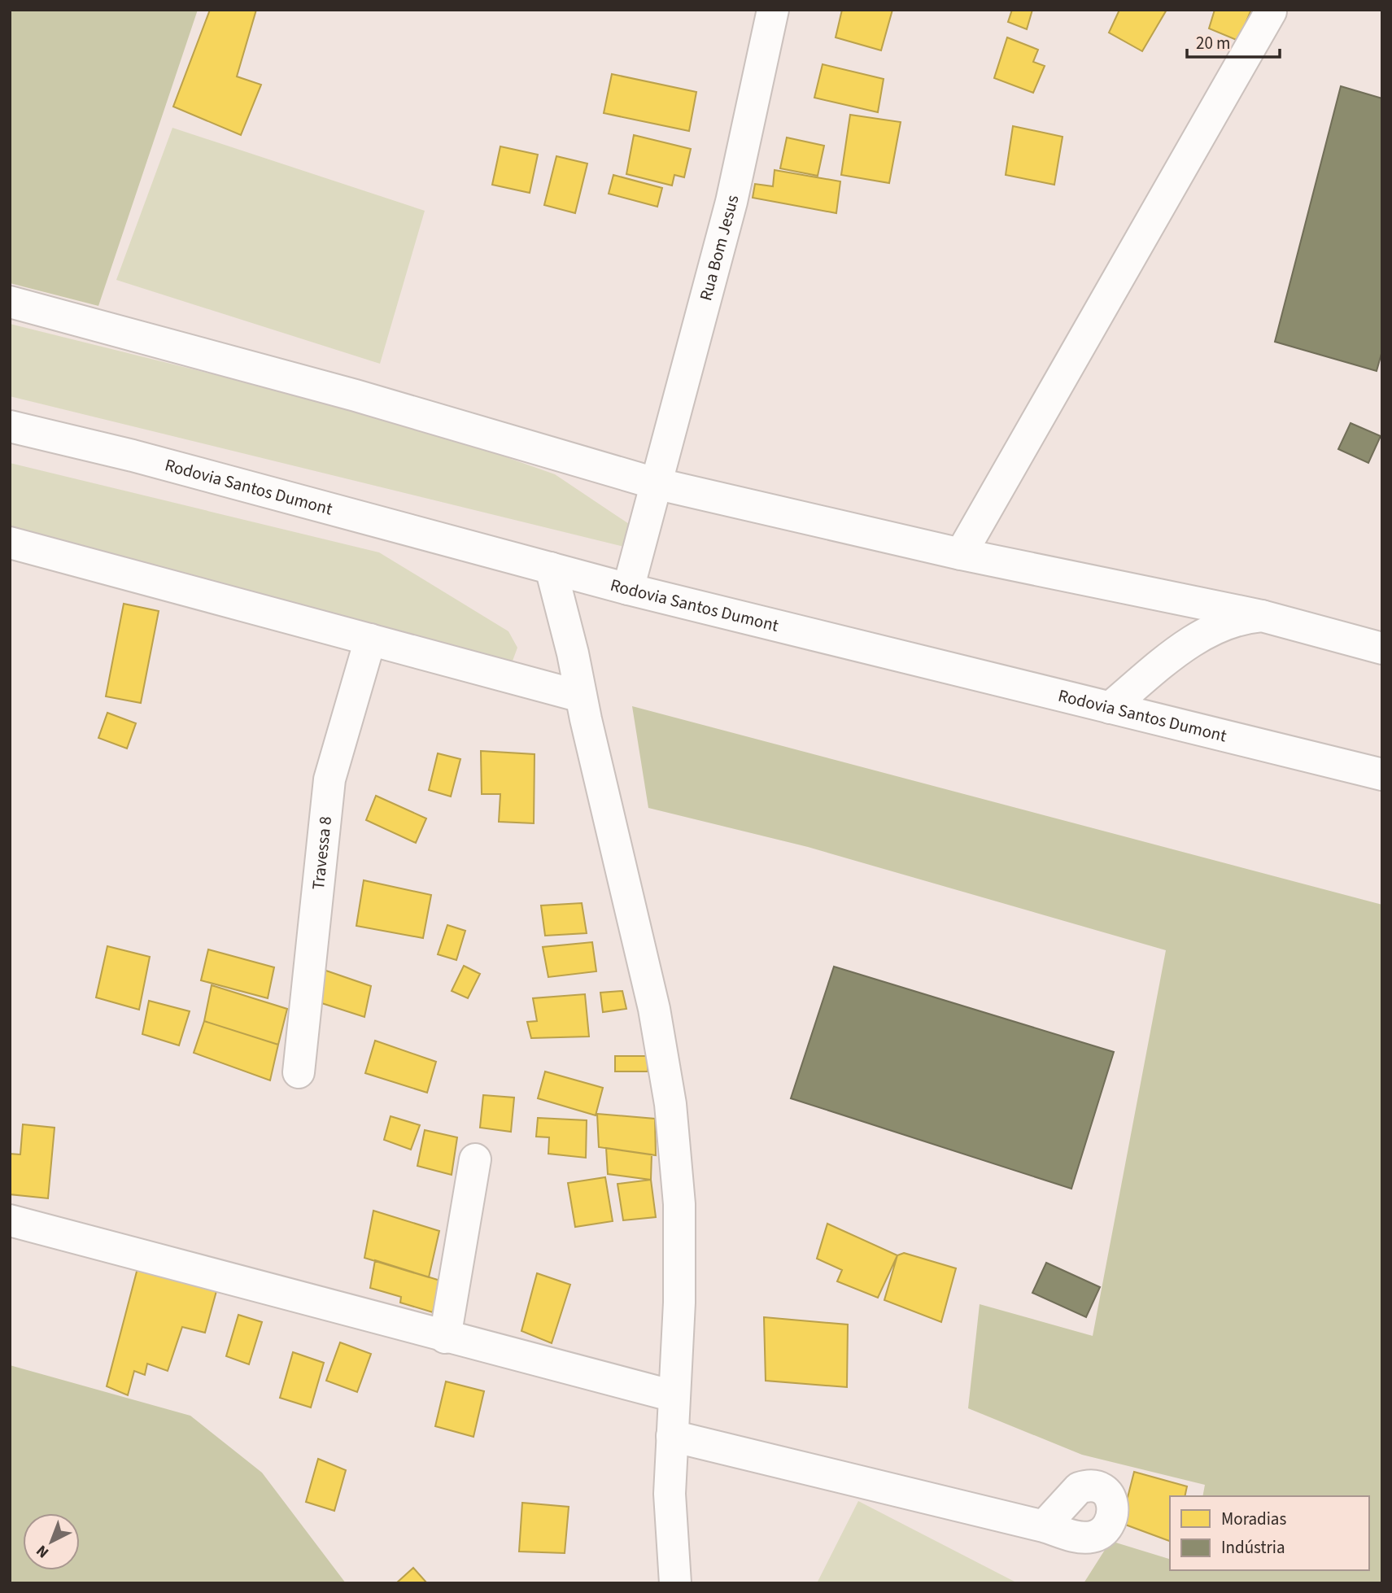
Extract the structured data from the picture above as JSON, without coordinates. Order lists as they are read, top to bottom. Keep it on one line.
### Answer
{"streets":{"main road":["Rua Bom Jesus","Rodovia Santos Dumont","Travessa 8"]},"crossings":[["Rua Bom Jesus","Rodovia Santos Dumont"]],"legend":["Moradias","Indústria"],"scale_bar":"20 m","north":"bottom left"}
